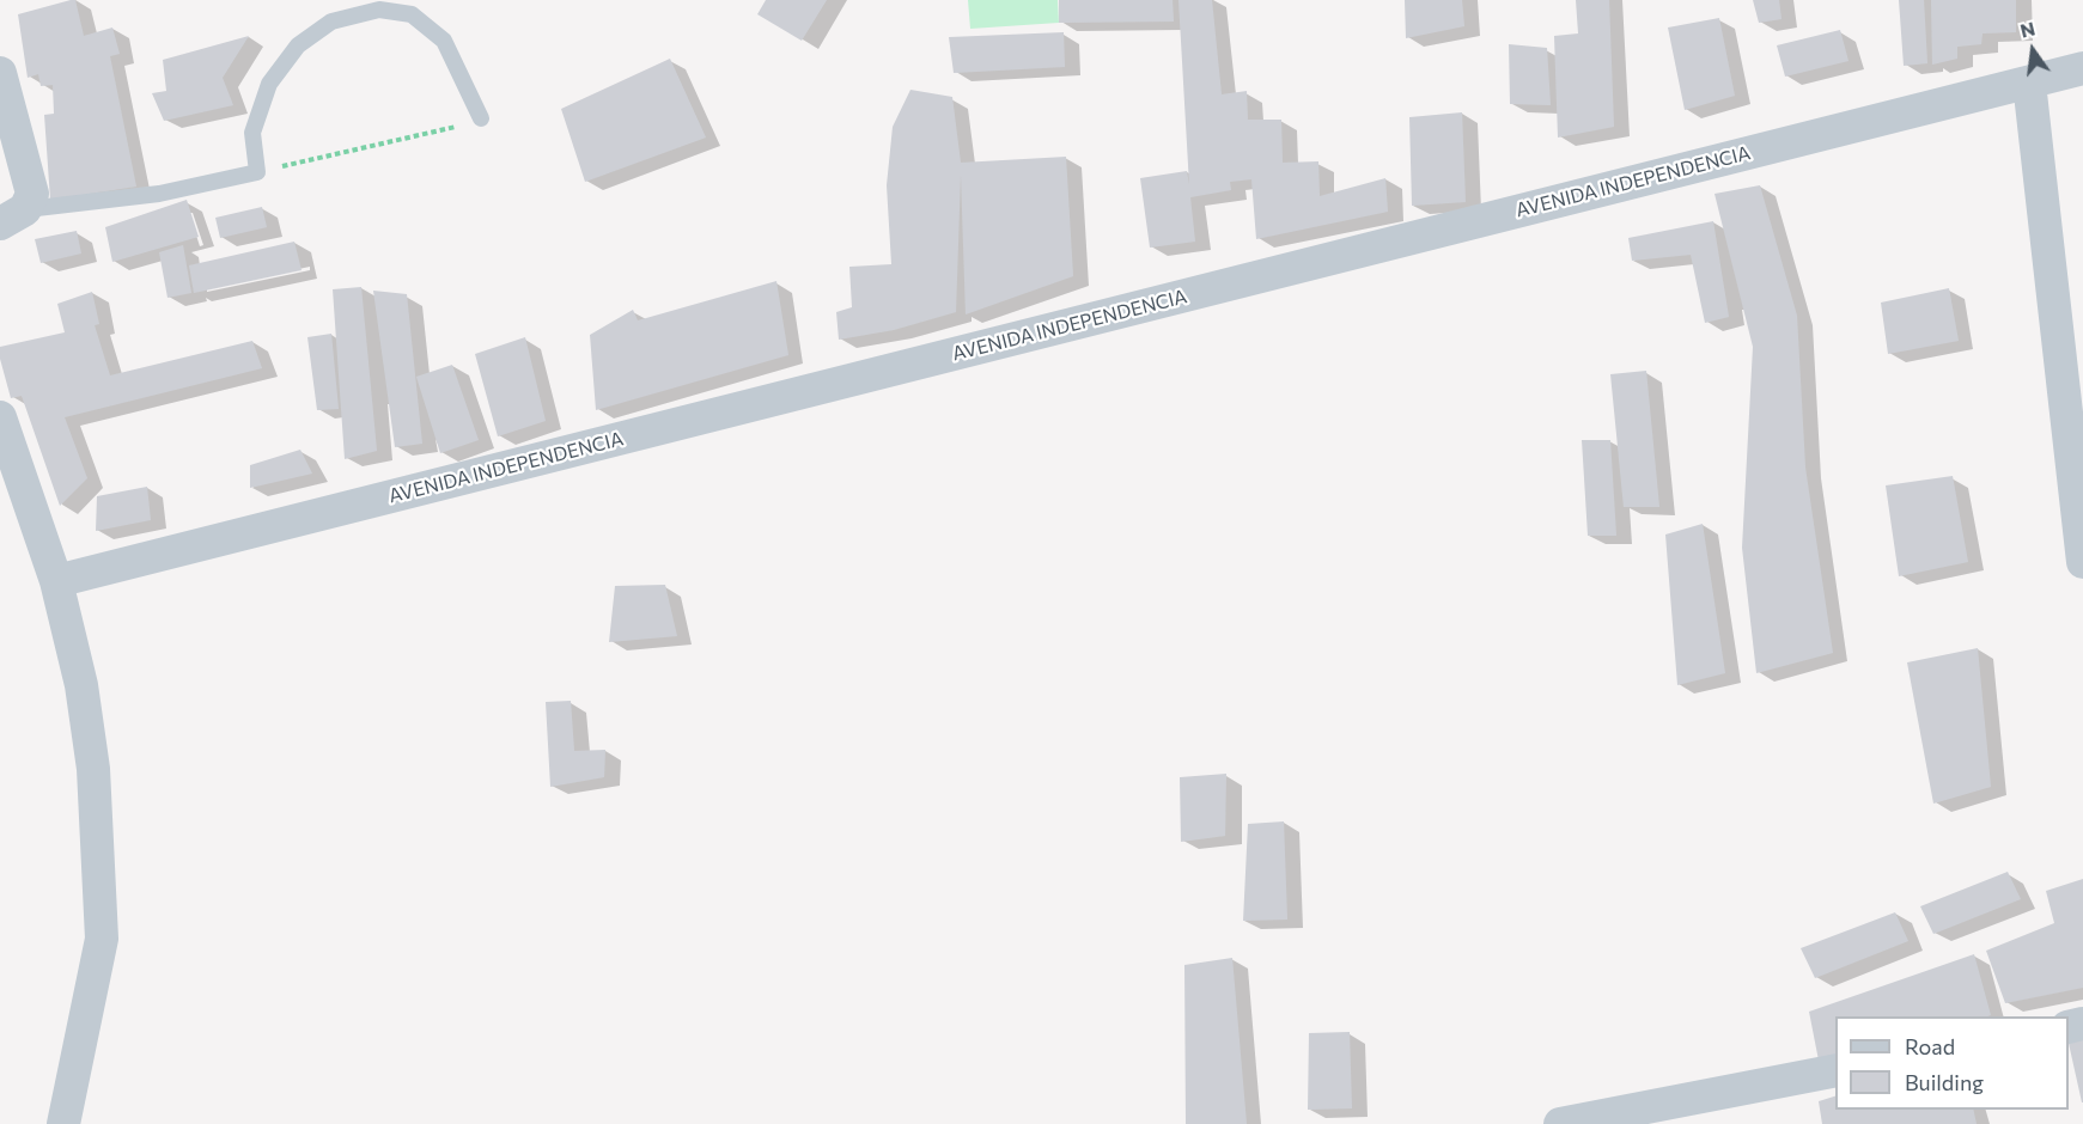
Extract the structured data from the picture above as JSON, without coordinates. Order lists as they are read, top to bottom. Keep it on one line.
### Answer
{"streets":{"street":["AVENIDA INDEPENDENCIA"]},"legend":["Road","Building"],"north":"top"}
